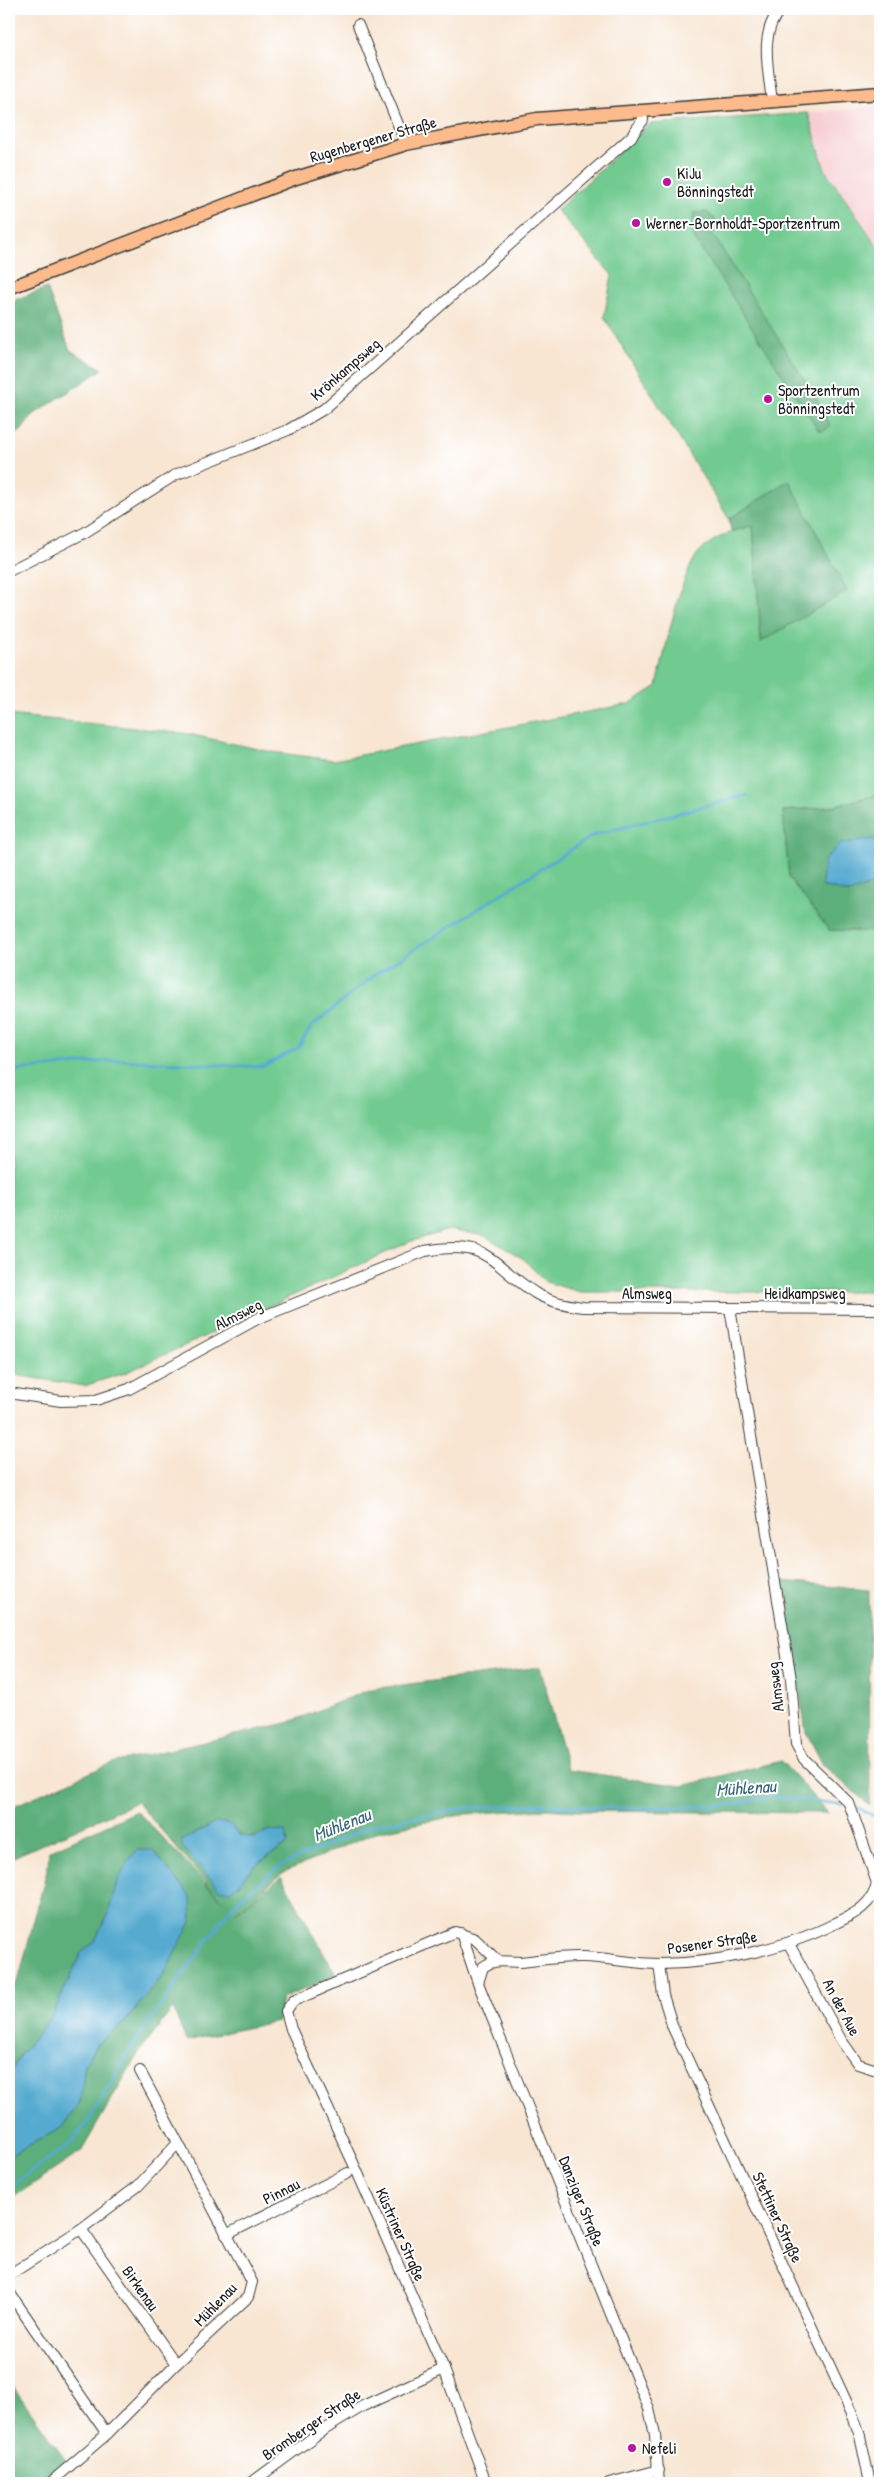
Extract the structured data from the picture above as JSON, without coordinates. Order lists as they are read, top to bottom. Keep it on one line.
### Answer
{"streets":{"main road":["Rugenbergener Straße"],"street":["Krönkampsweg","Almsweg","Heidkampsweg","Posener Straße","An der Aue","Pinnau","Danziger Straße","Stettiner Straße","Küstriner Straße","Birkenau","Mühlenau","Bromberger Straße"]},"crossings":[["Rugenbergener Straße","Krönkampsweg"],["Almsweg","Heidkampsweg"],["Almsweg","Posener Straße"],["Posener Straße","An der Aue"],["Posener Straße","Stettiner Straße"],["Pinnau","Mühlenau"],["Danziger Straße","Küstriner Straße"],["Küstriner Straße","Bromberger Straße"],["Birkenau","Mühlenau"]],"water":["Mühlenau"],"places":["KiJu Bönningstedt","Werner-Bornholdt-Sportzentrum","Sportzentrum Bönningstedt","Nefeli"]}
